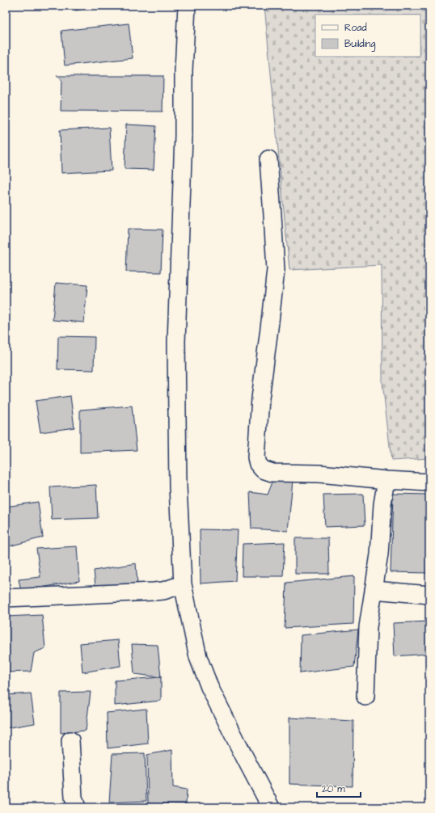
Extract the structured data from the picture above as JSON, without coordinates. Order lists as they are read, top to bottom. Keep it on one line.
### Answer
{"legend":["Road","Building"],"scale_bar":"20 m"}
